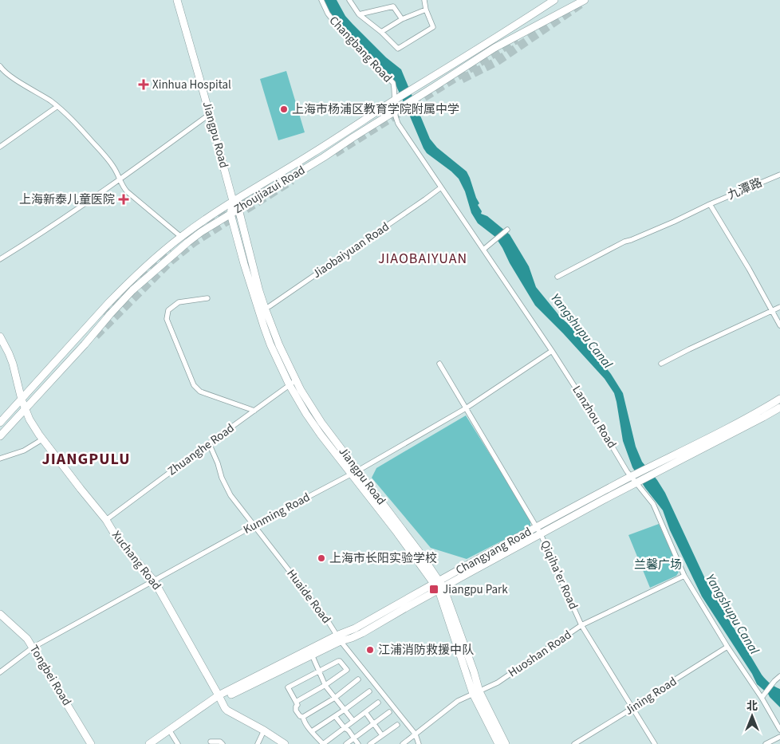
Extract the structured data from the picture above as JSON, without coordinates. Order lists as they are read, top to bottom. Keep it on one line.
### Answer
{"streets":{"main road":["Jiangpu Road","Zhoujiazui Road","Changyang Road","Xuchang Road","Tongbei Road"],"street":["Changbang Road","九潭路","Jiaobaiyuan Road","Lanzhou Road","Zhuanghe Road","Kunming Road","Qiqiha'er Road","Huaide Road","Huoshan Road","Jining Road"]},"crossings":[["Changbang Road","Zhoujiazui Road"],["Changbang Road","Lanzhou Road"],["Jiangpu Road","Zhoujiazui Road"],["Jiangpu Road","Jiaobaiyuan Road"],["Jiangpu Road","Zhuanghe Road"],["Jiangpu Road","Kunming Road"],["Jiangpu Road","Changyang Road"],["Jiangpu Road","Huoshan Road"],["Zhoujiazui Road","Lanzhou Road"],["Zhoujiazui Road","Xuchang Road"],["Jiaobaiyuan Road","Lanzhou Road"],["Lanzhou Road","Kunming Road"],["Lanzhou Road","Changyang Road"],["Lanzhou Road","Huoshan Road"],["Lanzhou Road","Jining Road"],["Zhuanghe Road","Xuchang Road"],["Zhuanghe Road","Huaide Road"],["Kunming Road","Xuchang Road"],["Kunming Road","Qiqiha'er Road"],["Kunming Road","Huaide Road"],["Kunming Road","Tongbei Road"],["Changyang Road","Xuchang Road"],["Changyang Road","Qiqiha'er Road"],["Changyang Road","Huaide Road"],["Qiqiha'er Road","Huoshan Road"],["Qiqiha'er Road","Jining Road"],["Huaide Road","Huoshan Road"]],"districts":["JIAOBAIYUAN","JIANGPULU"],"water":["Yangshupu Canal"],"parks":["兰馨广场"],"places":{"health":["Xinhua Hospital","上海新泰儿童医院"],"other":["上海市杨浦区教育学院附属中学","上海市长阳实验学校","江浦消防救援中队"],"transit":["Jiangpu Park"]},"north":"top"}
